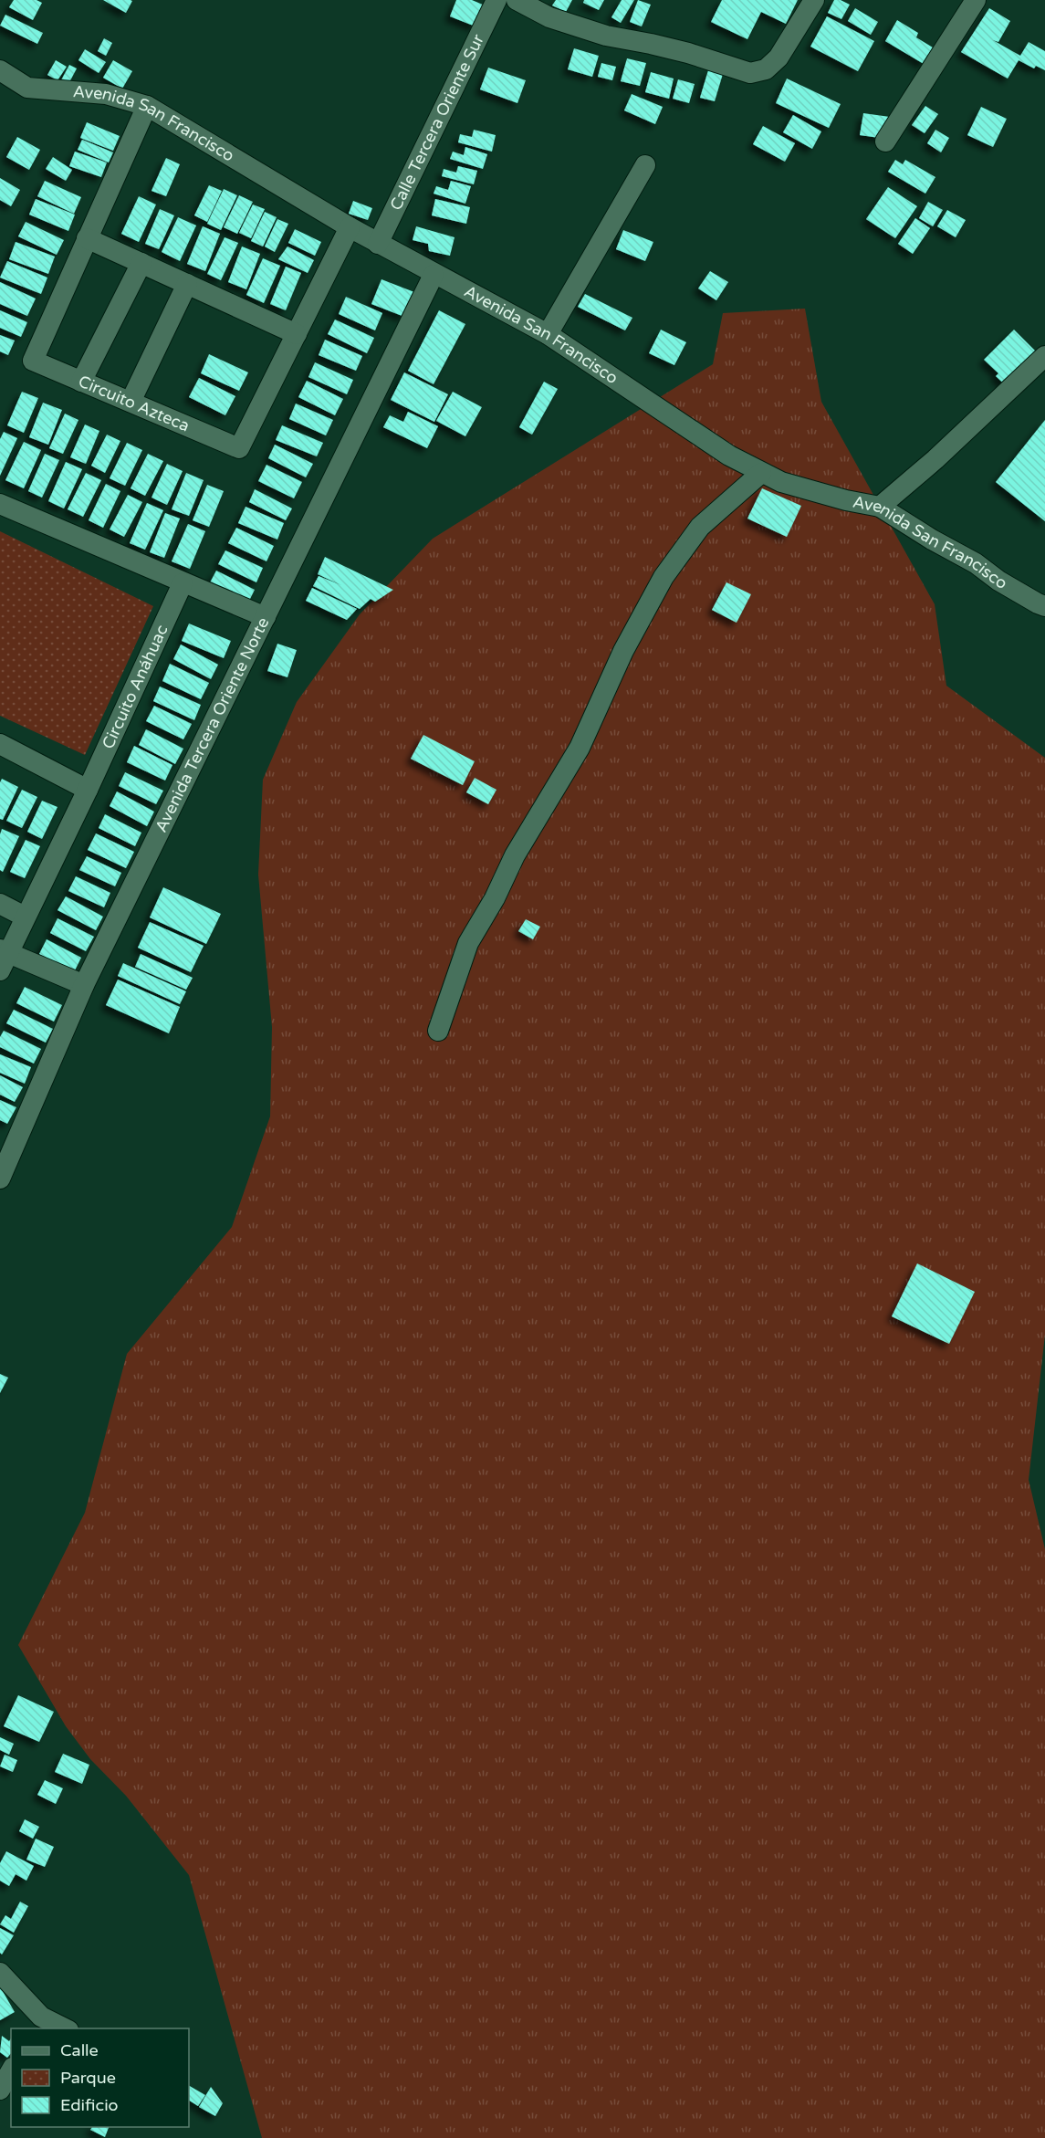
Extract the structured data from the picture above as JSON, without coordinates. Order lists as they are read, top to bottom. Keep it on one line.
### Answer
{"streets":{"street":["Calle Tercera Oriente Sur","Avenida San Francisco","Circuito Azteca","Circuito Anáhuac","Avenida Tercera Oriente Norte"]},"crossings":[["Calle Tercera Oriente Sur","Avenida San Francisco"],["Avenida San Francisco","Circuito Azteca"],["Avenida San Francisco","Avenida Tercera Oriente Norte"]],"legend":["Calle","Parque","Edificio"]}
